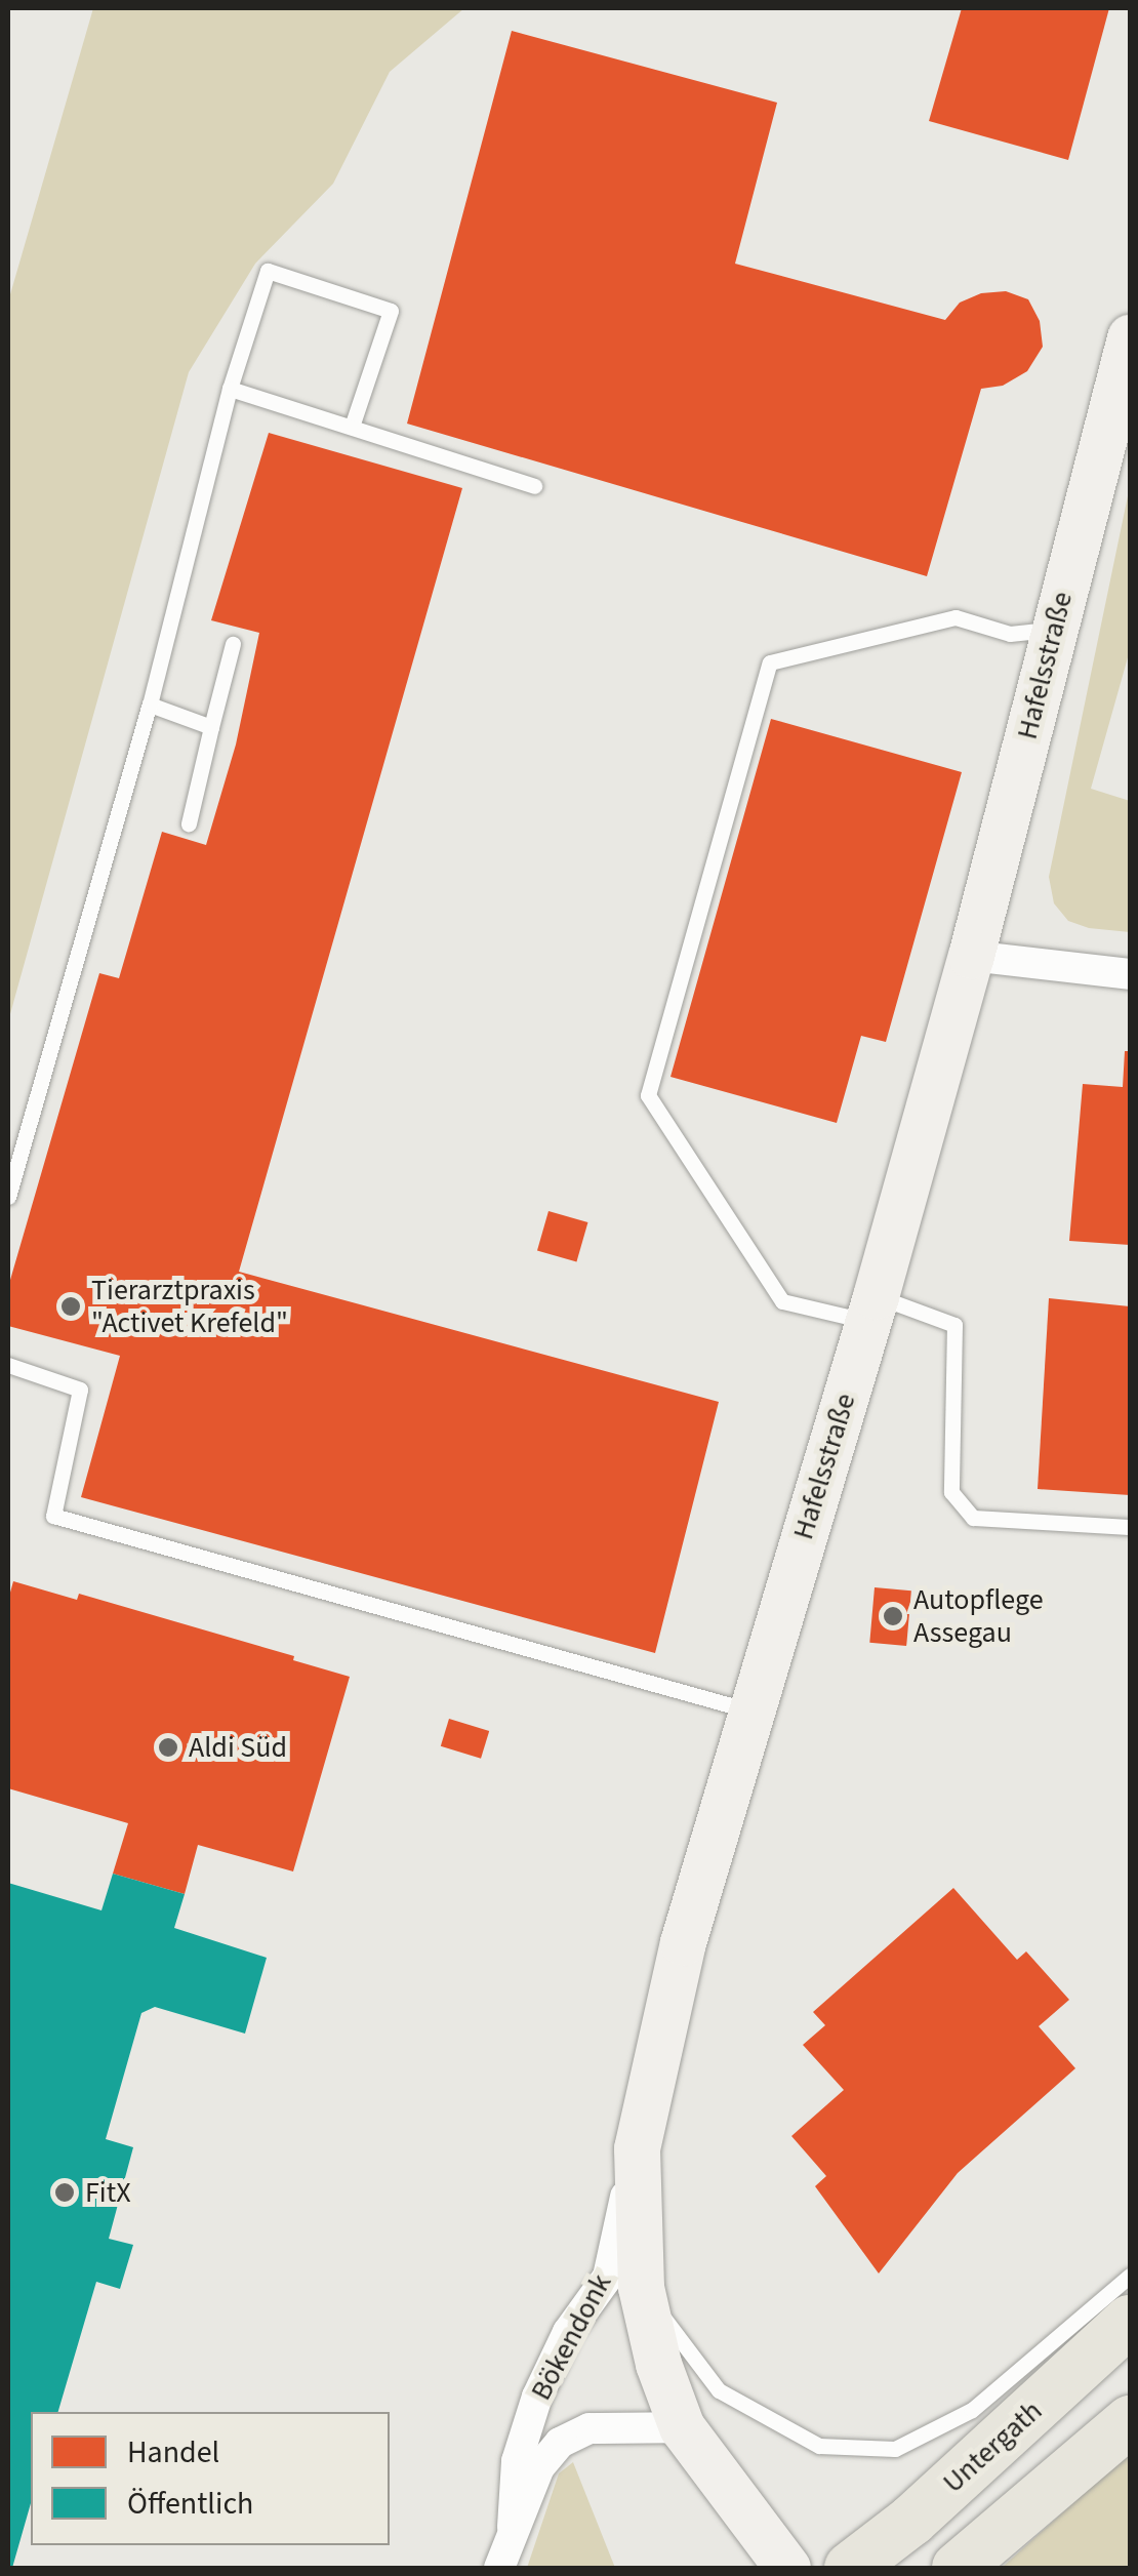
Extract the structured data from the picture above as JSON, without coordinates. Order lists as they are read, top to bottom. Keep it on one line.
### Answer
{"streets":{"main road":["Hafelsstraße","Untergath"],"street":["Bökendonk"]},"crossings":[["Hafelsstraße","Bökendonk"]],"places":["Tierarztpraxis \"Activet Krefeld\"","Autopflege Assegau","Aldi Süd","FitX"],"legend":["Handel","Öffentlich"]}
